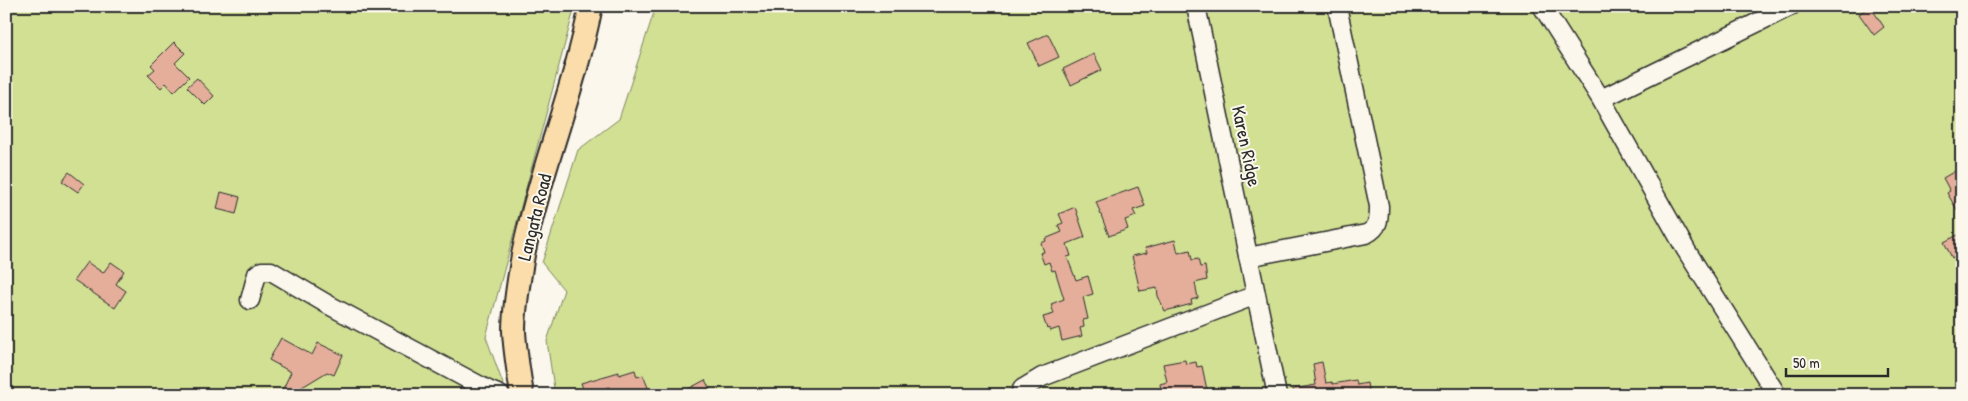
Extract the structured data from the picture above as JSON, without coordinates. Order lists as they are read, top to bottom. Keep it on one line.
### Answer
{"streets":{"main road":["Langata Road"],"street":["Karen Ridge"]},"scale_bar":"50 m"}
